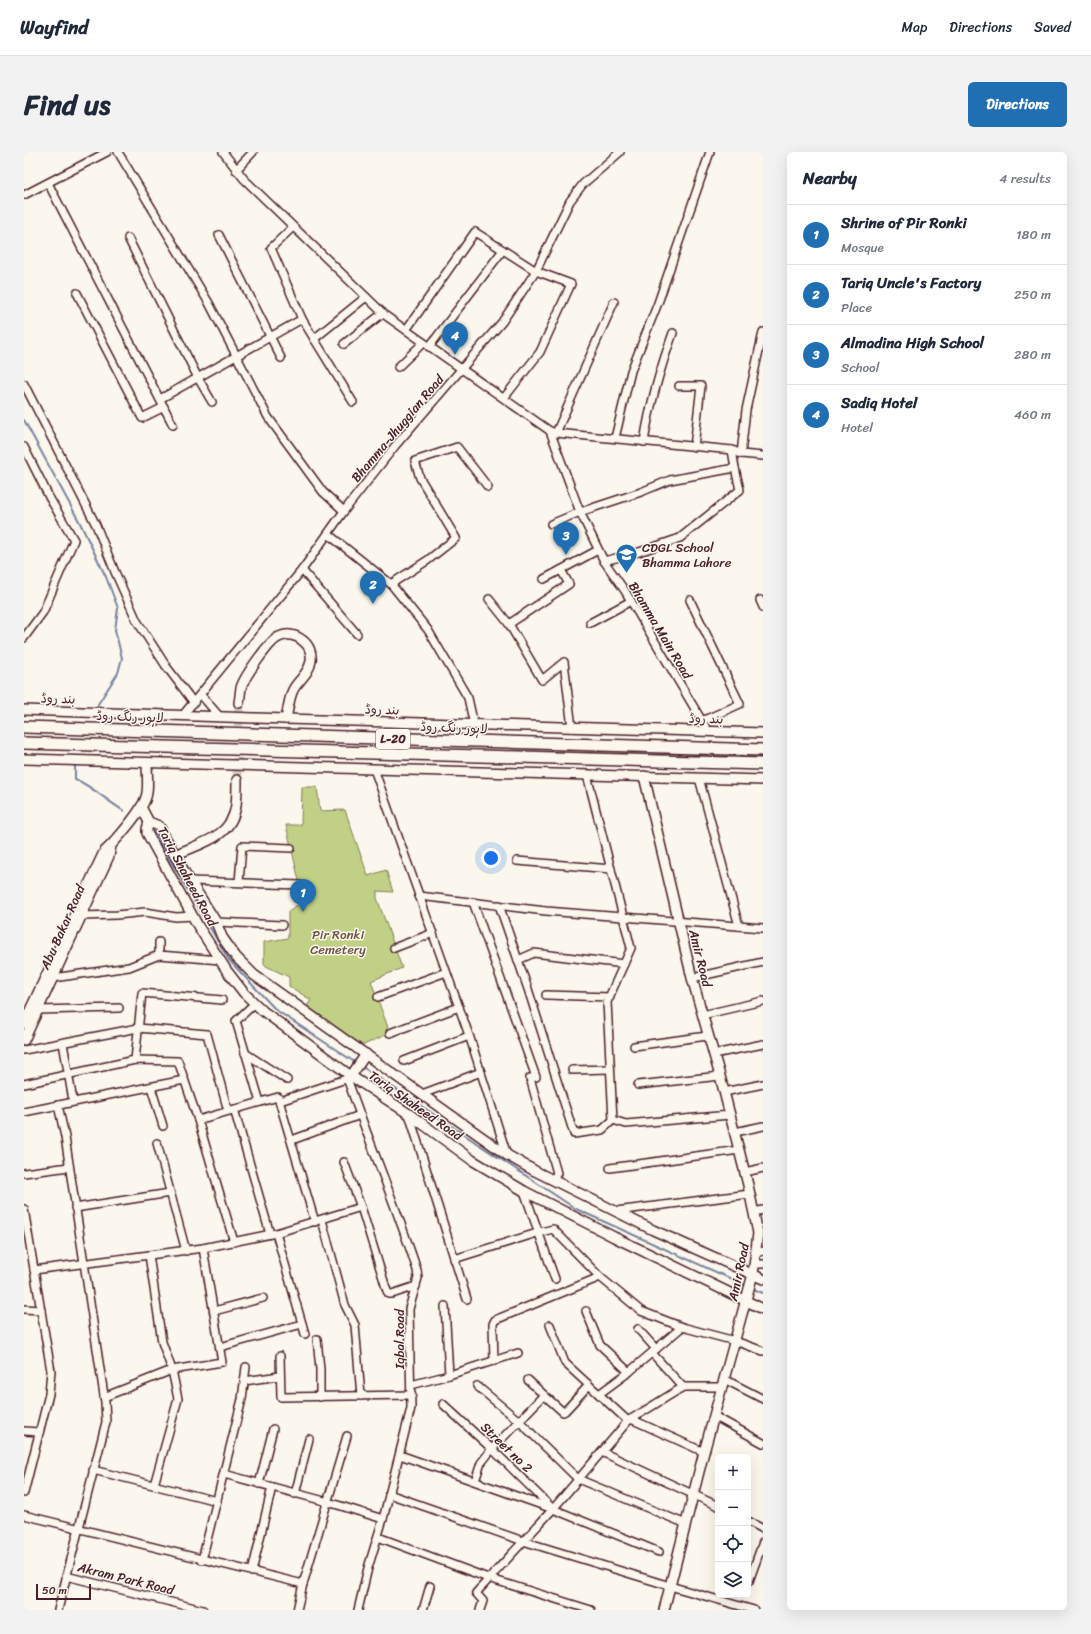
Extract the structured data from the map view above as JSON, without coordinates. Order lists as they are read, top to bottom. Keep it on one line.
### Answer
{"streets":{"highway":["لاہور رنگ روڈ","L-20"],"main road":["بند روڈ","Tariq Shaheed Road","Abu Bakar Road","Amir Road"],"street":["Bhamma-Jhuggian Road","Bhamma Main Road","Iqbal Road","Street no 2","Akram Park Road"]},"crossings":[["Bhamma-Jhuggian Road","بند روڈ"],["Bhamma Main Road","بند روڈ"],["Tariq Shaheed Road","Abu Bakar Road"],["Tariq Shaheed Road","Amir Road"],["Tariq Shaheed Road","Iqbal Road"]],"parks":["Pir Ronki Cemetery"],"places":{"school or university":["CDGL School Bhamma Lahore"]},"scale_bar":"50 m","page":{"header":"Wayfind","nav":["Map","Directions","Saved"],"title":"Find us","buttons":"Directions","heading":["Nearby","4 results"],"list":[{"mark":"1","name":"Shrine of Pir Ronki","note":"Mosque","value":"180 m"},{"mark":"2","name":"Tariq Uncle's Factory","note":"Place","value":"250 m"},{"mark":"3","name":"Almadina High School","note":"School","value":"280 m"},{"mark":"4","name":"Sadiq Hotel","note":"Hotel","value":"460 m"}],"pins":["4","3","2","1"],"map_buttons":["+","−"],"scale":"50 m"}}
